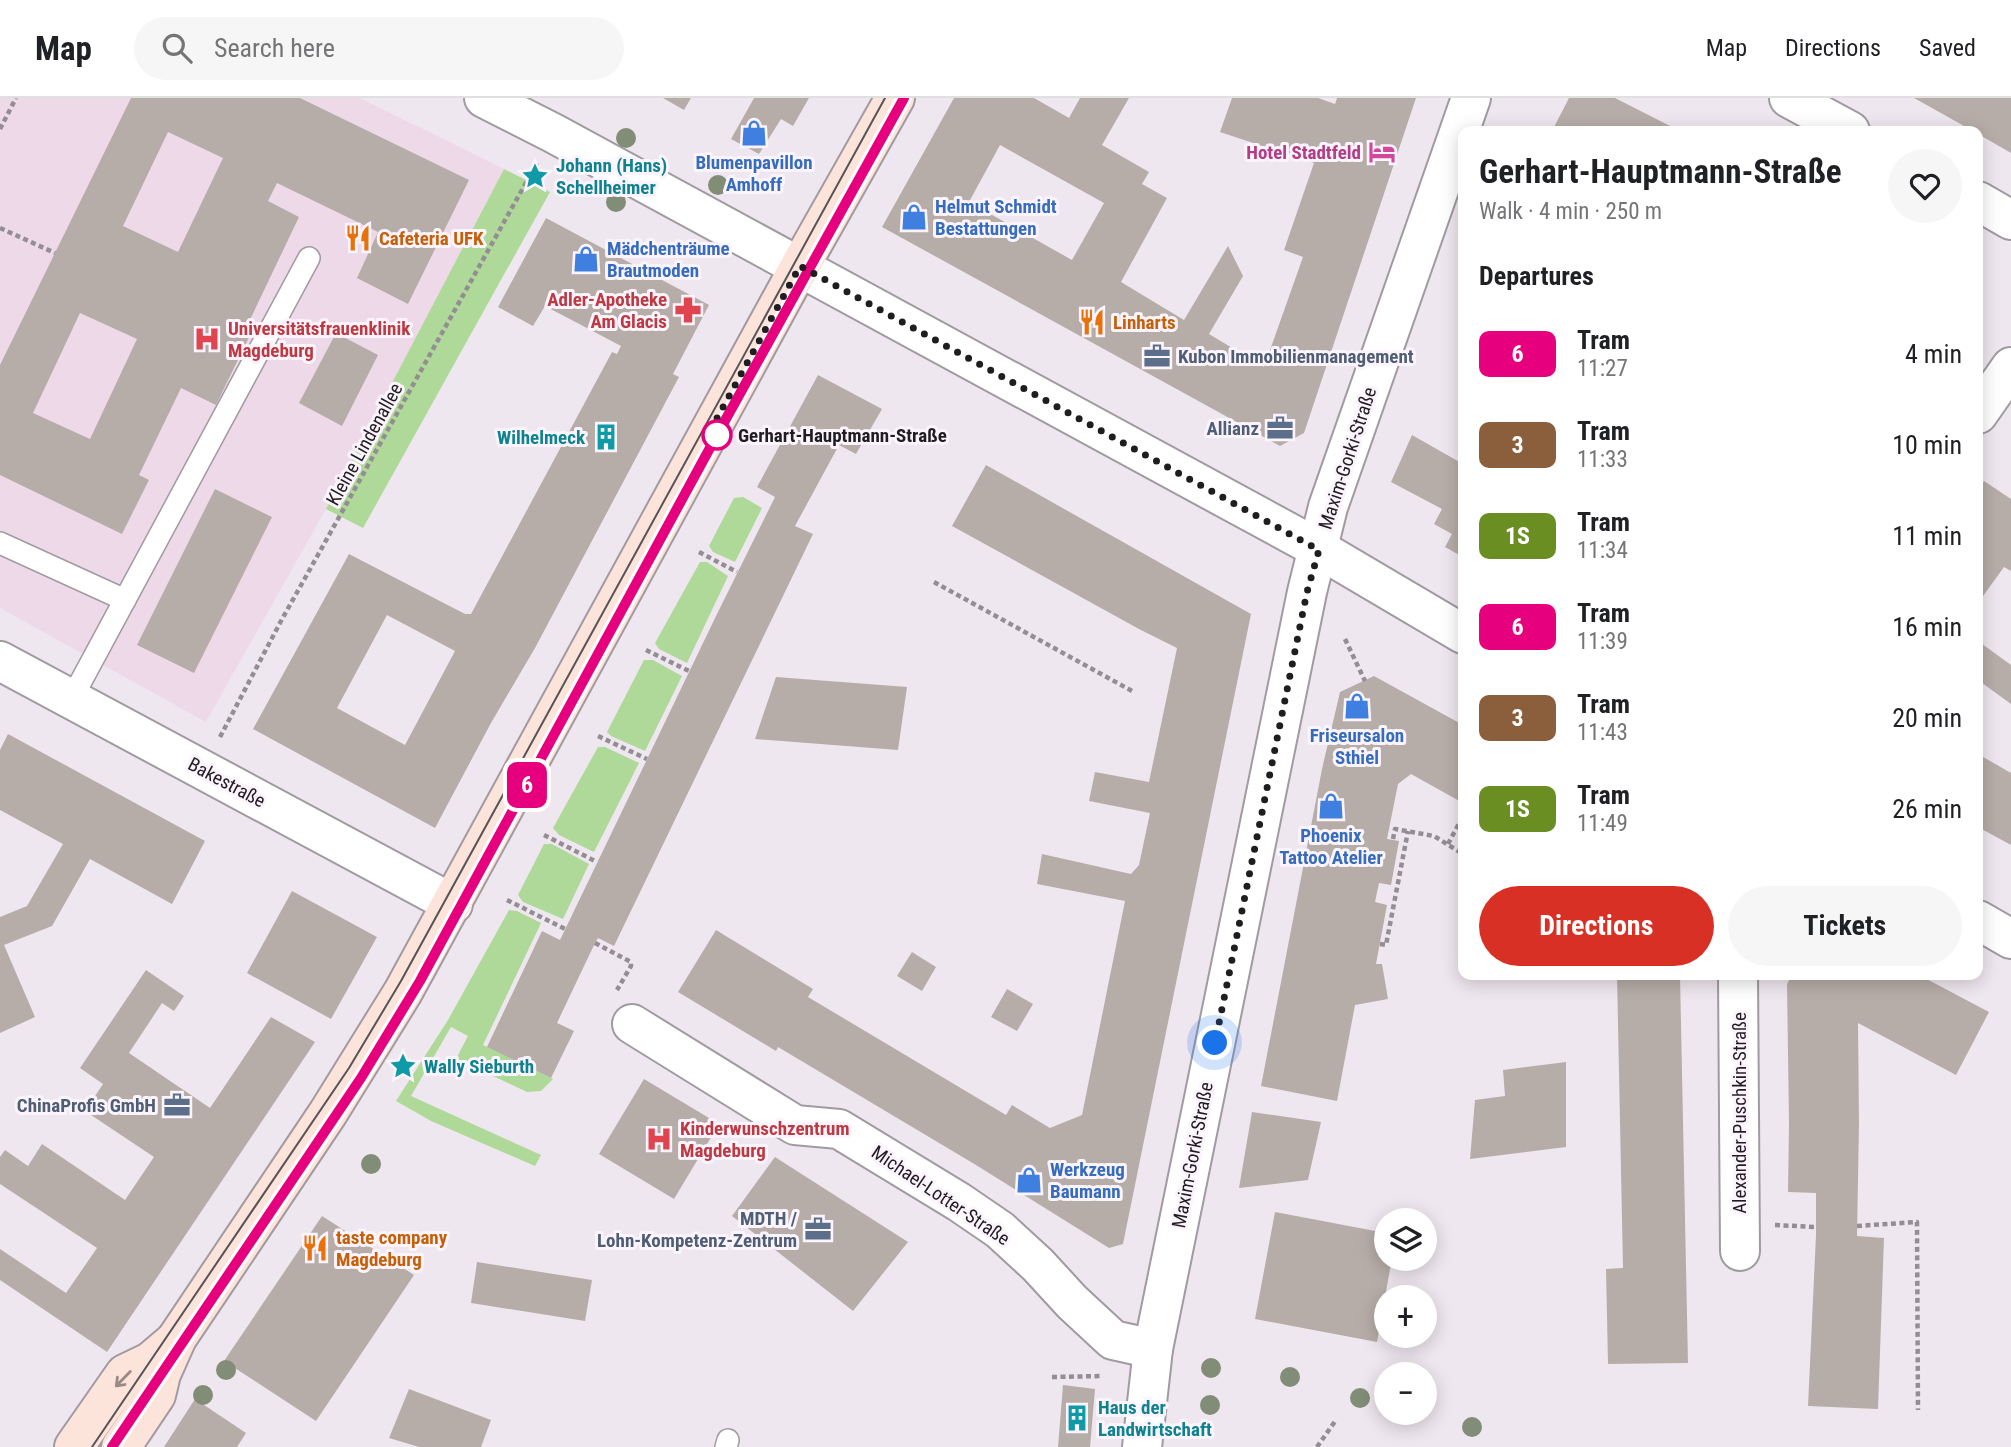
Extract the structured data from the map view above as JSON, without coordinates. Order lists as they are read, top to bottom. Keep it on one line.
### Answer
{"streets":{"street":["Maxim-Gorki-Straße","Bakestraße","Alexander-Puschkin-Straße","Michael-Lotter-Straße"],"path":["Kleine Lindenallee"]},"crossings":[["Maxim-Gorki-Straße","Michael-Lotter-Straße"]],"places":{"shop":["Blumenpavillon Amhoff","Helmut Schmidt Bestattungen","Mädchenträume Brautmoden","Friseursalon Sthiel","Phoenix Tattoo Atelier","Werkzeug Baumann"],"hotel":["Hotel Stadtfeld"],"place":["Johann (Hans) Schellheimer","Wally Sieburth"],"restaurant":["Cafeteria UFK","Linharts","taste company Magdeburg"],"pharmacy":["Adler-Apotheke Am Glacis"],"hospital":["Universitätsfrauenklinik Magdeburg","Kinderwunschzentrum Magdeburg"],"office":["Kubon Immobilienmanagement","Allianz","ChinaProfis GmbH","MDTH / Lohn-Kompetenz-Zentrum"],"other":["Gerhart-Hauptmann-Straße"],"building":["Wilhelmeck","Haus der Landwirtschaft"]},"lines":["tram line 6"],"page":{"header":"Map","search":"Search here","nav":["Map","Directions","Saved"],"on_map":"6","heading":[["Gerhart-Hauptmann-Straße","Walk · 4 min · 250 m"],"Departures"],"list":[{"mark":"6","name":"Tram","note":"11:27","value":"4 min"},{"mark":"3","name":"Tram","note":"11:33","value":"10 min"},{"mark":"1S","name":"Tram","note":"11:34","value":"11 min"},{"mark":"6","name":"Tram","note":"11:39","value":"16 min"},{"mark":"3","name":"Tram","note":"11:43","value":"20 min"},{"mark":"1S","name":"Tram","note":"11:49","value":"26 min"}],"buttons":["Directions","Tickets"],"map_buttons":["+","−"]}}
